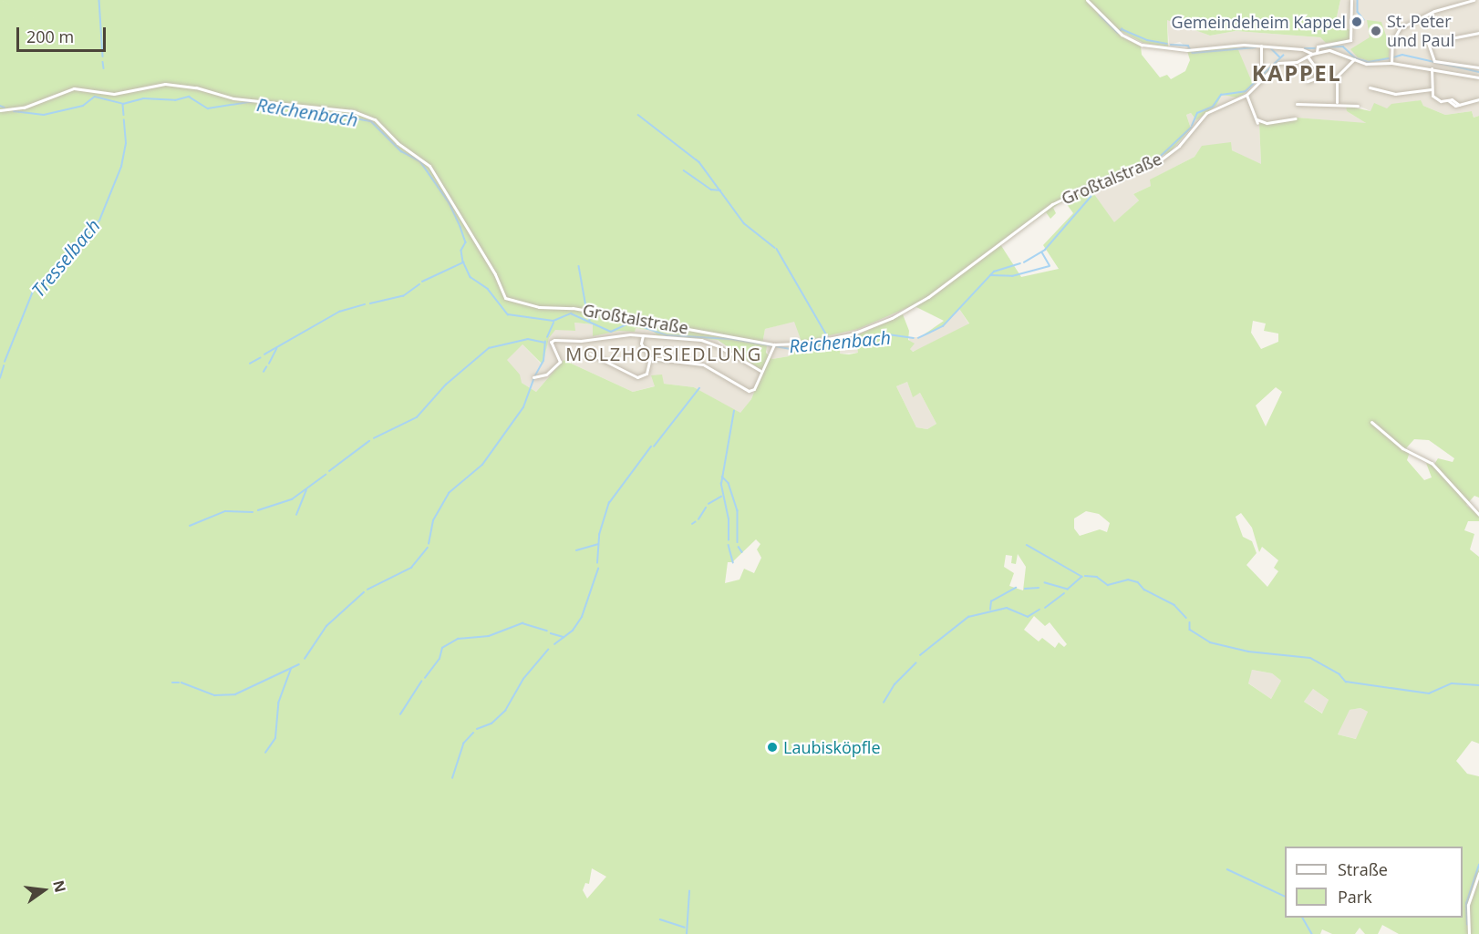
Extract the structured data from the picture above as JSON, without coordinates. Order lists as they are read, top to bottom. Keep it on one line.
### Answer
{"streets":{"street":["Großtalstraße"]},"districts":["KAPPEL","MOLZHOFSIEDLUNG"],"water":["Reichenbach","Tresselbach"],"places":["Gemeindeheim Kappel","St. Peter und Paul","Laubisköpfle"],"legend":["Straße","Park"],"scale_bar":"200 m","north":"right"}
